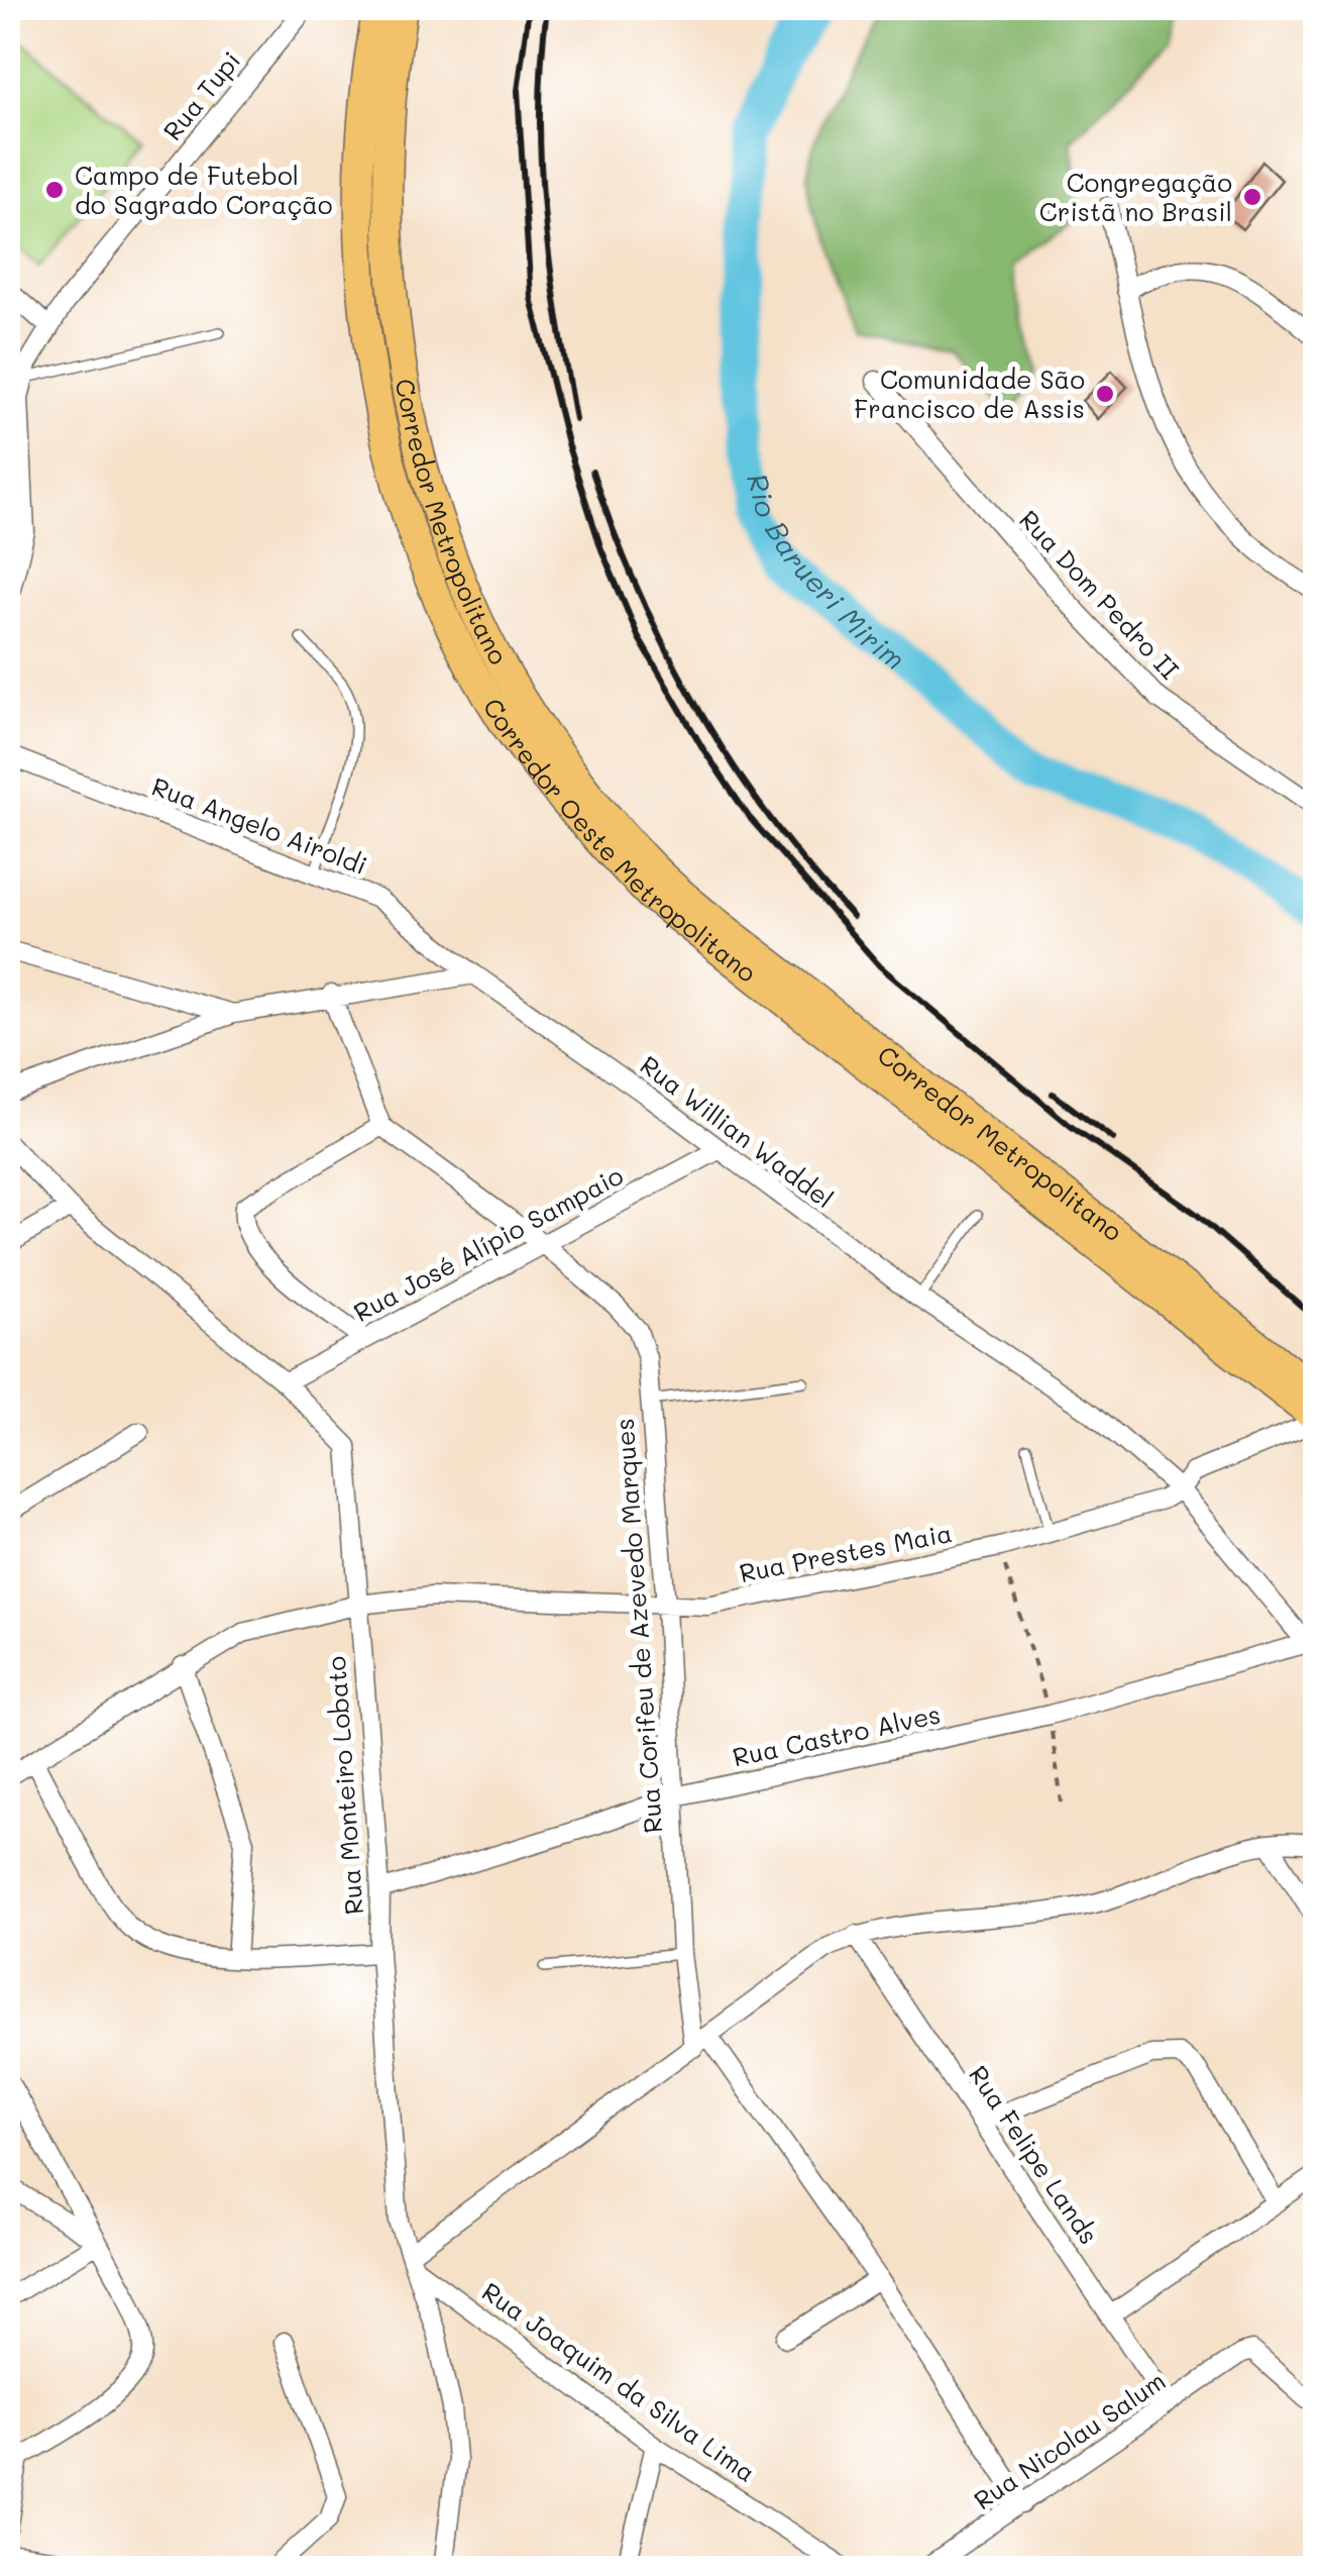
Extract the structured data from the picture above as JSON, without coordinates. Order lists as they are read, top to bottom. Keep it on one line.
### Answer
{"streets":{"main road":["Corredor Metropolitano","Corredor Oeste Metropolitano"],"street":["Rua Tupi","Rua Dom Pedro II","Rua Angelo Airoldi","Rua Willian Waddel","Rua José Alípio Sampaio","Rua Prestes Maia","Rua Corifeu de Azevedo Marques","Rua Castro Alves","Rua Monteiro Lobato","Rua Felipe Lands","Rua Joaquim da Silva Lima","Rua Nicolau Salum"]},"crossings":[["Rua Angelo Airoldi","Rua Willian Waddel"],["Corredor Oeste Metropolitano","Rua Prestes Maia"],["Rua Willian Waddel","Rua José Alípio Sampaio"],["Rua Willian Waddel","Rua Prestes Maia"],["Rua Willian Waddel","Rua Castro Alves"],["Rua José Alípio Sampaio","Rua Corifeu de Azevedo Marques"],["Rua José Alípio Sampaio","Rua Monteiro Lobato"],["Rua Prestes Maia","Rua Corifeu de Azevedo Marques"],["Rua Prestes Maia","Rua Monteiro Lobato"],["Rua Corifeu de Azevedo Marques","Rua Castro Alves"],["Rua Corifeu de Azevedo Marques","Rua Nicolau Salum"],["Rua Castro Alves","Rua Monteiro Lobato"],["Rua Monteiro Lobato","Rua Joaquim da Silva Lima"],["Rua Felipe Lands","Rua Nicolau Salum"]],"water":["Rio Barueri Mirim"],"places":["Campo de Futebol do Sagrado Coração","Congregação Cristã no Brasil","Comunidade São Francisco de Assis"]}
